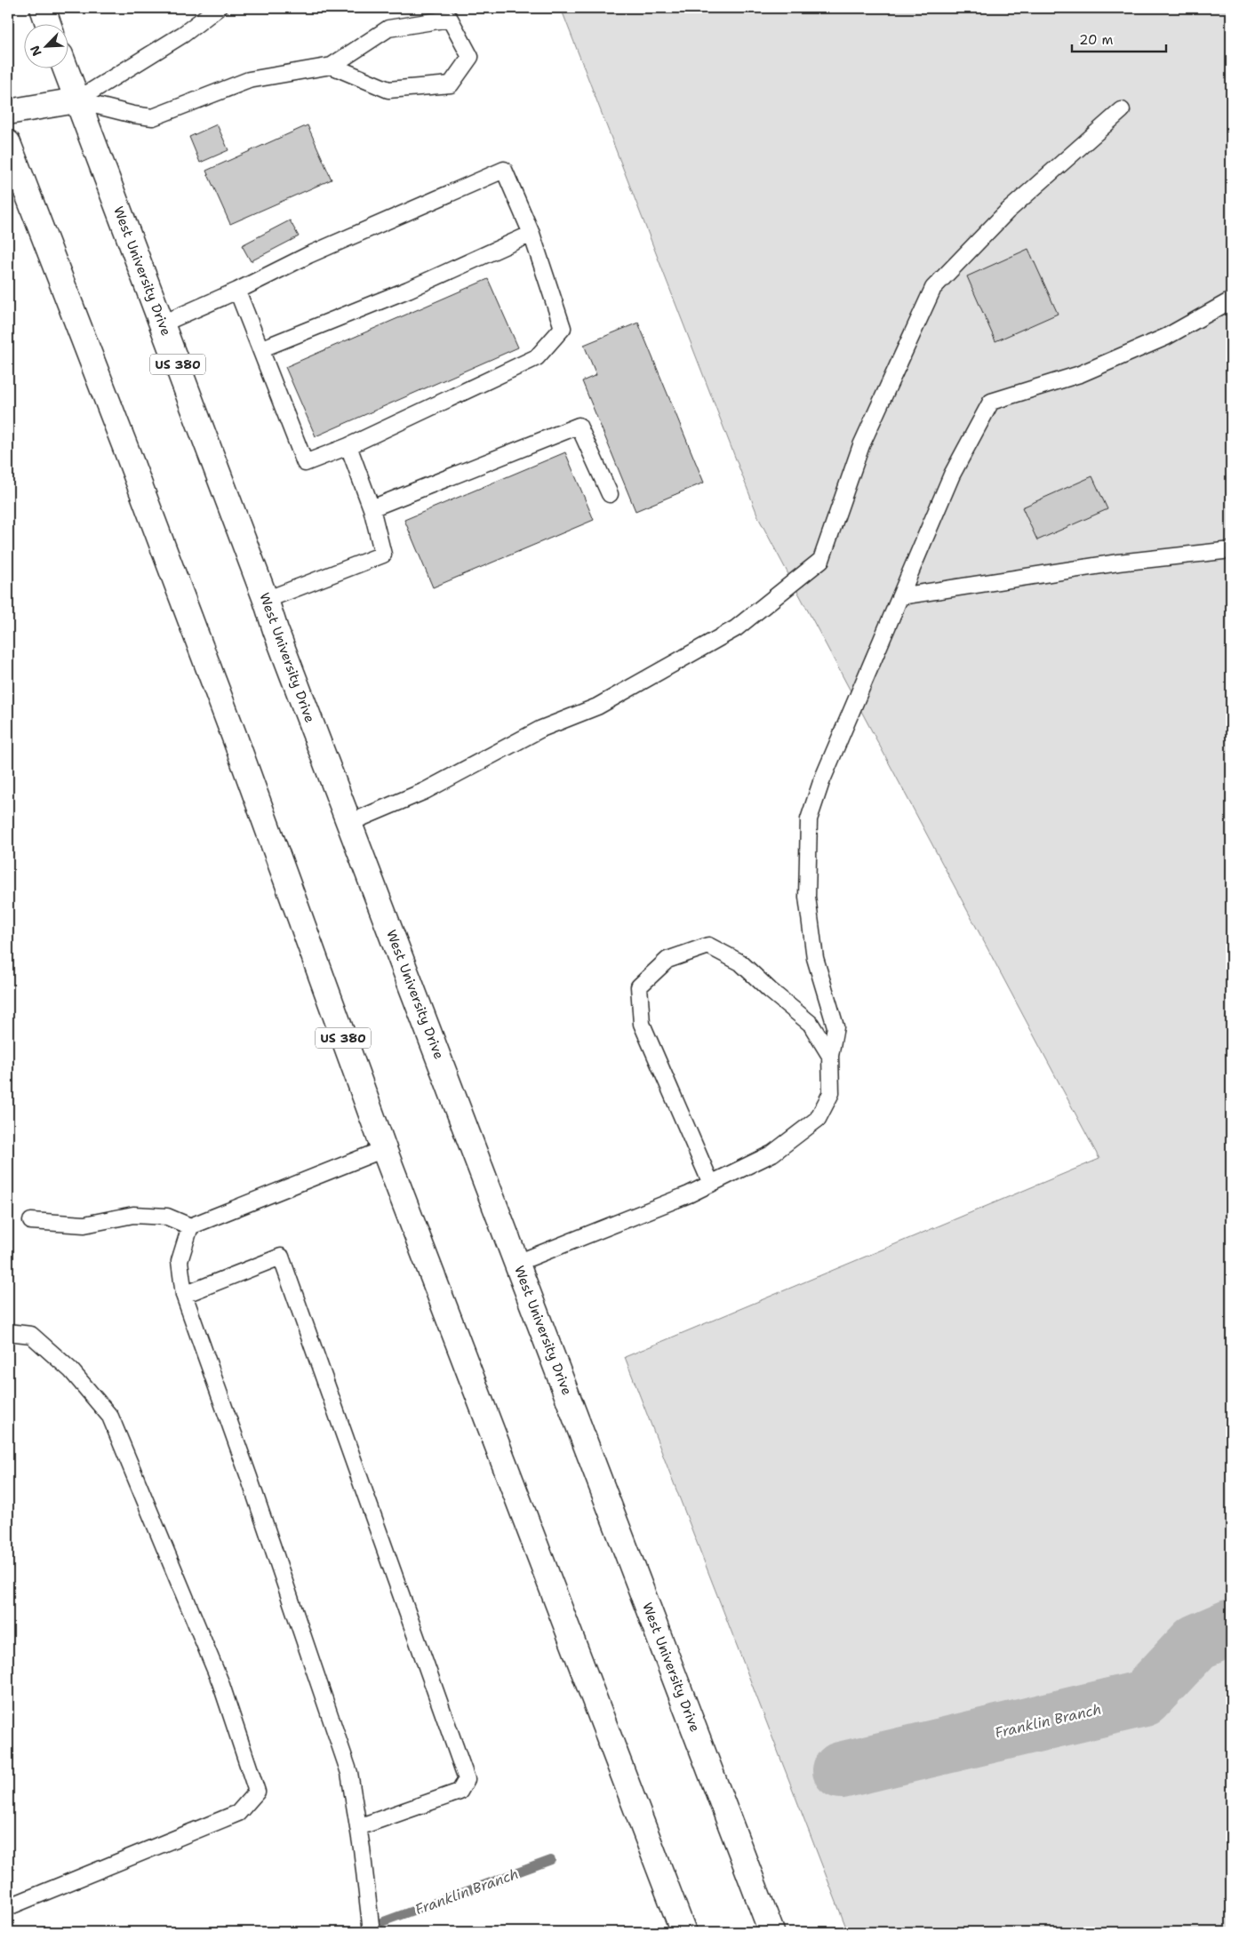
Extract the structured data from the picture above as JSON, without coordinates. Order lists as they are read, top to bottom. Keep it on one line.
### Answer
{"streets":{"highway":["West University Drive","US 380"]},"water":["Franklin Branch"],"scale_bar":"20 m","north":"bottom left"}
